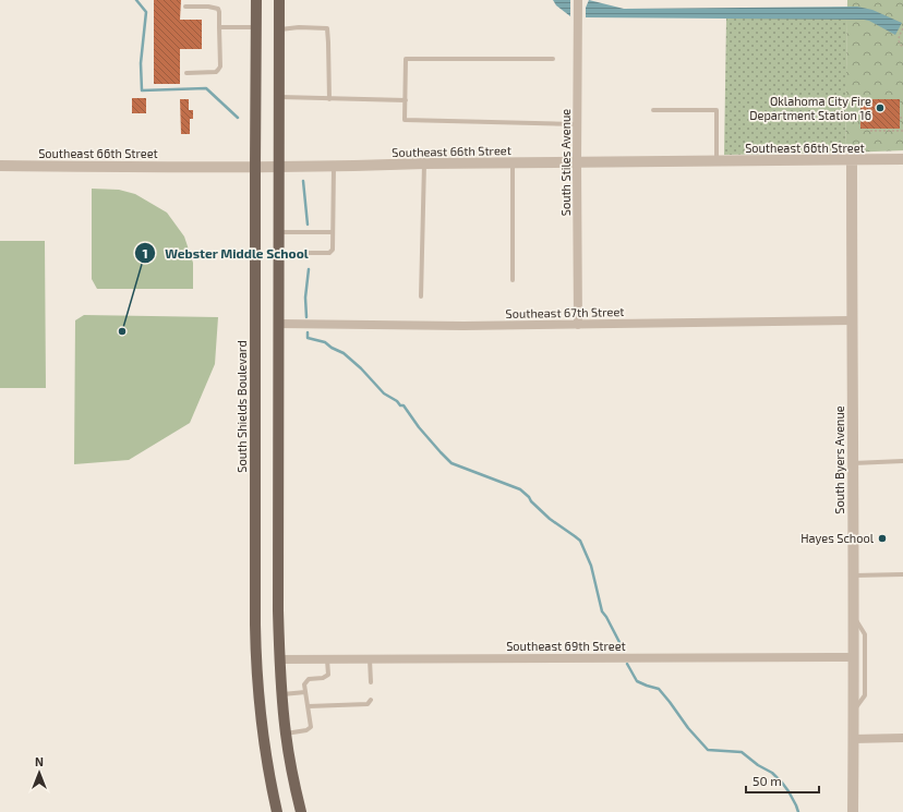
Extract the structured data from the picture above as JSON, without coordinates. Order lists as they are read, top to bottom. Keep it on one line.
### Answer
{"streets":{"main road":["South Shields Boulevard"],"street":["Southeast 66th Street","South Stiles Avenue","Southeast 67th Street","South Byers Avenue","Southeast 69th Street"]},"crossings":[["Southeast 66th Street","South Stiles Avenue"],["Southeast 66th Street","South Shields Boulevard"],["Southeast 66th Street","South Byers Avenue"],["South Stiles Avenue","Southeast 67th Street"],["Southeast 67th Street","South Byers Avenue"],["South Byers Avenue","Southeast 69th Street"]],"places":["Oklahoma City Fire Department Station 16","Webster Middle School","Hayes School"],"scale_bar":"50 m","north":"top"}
